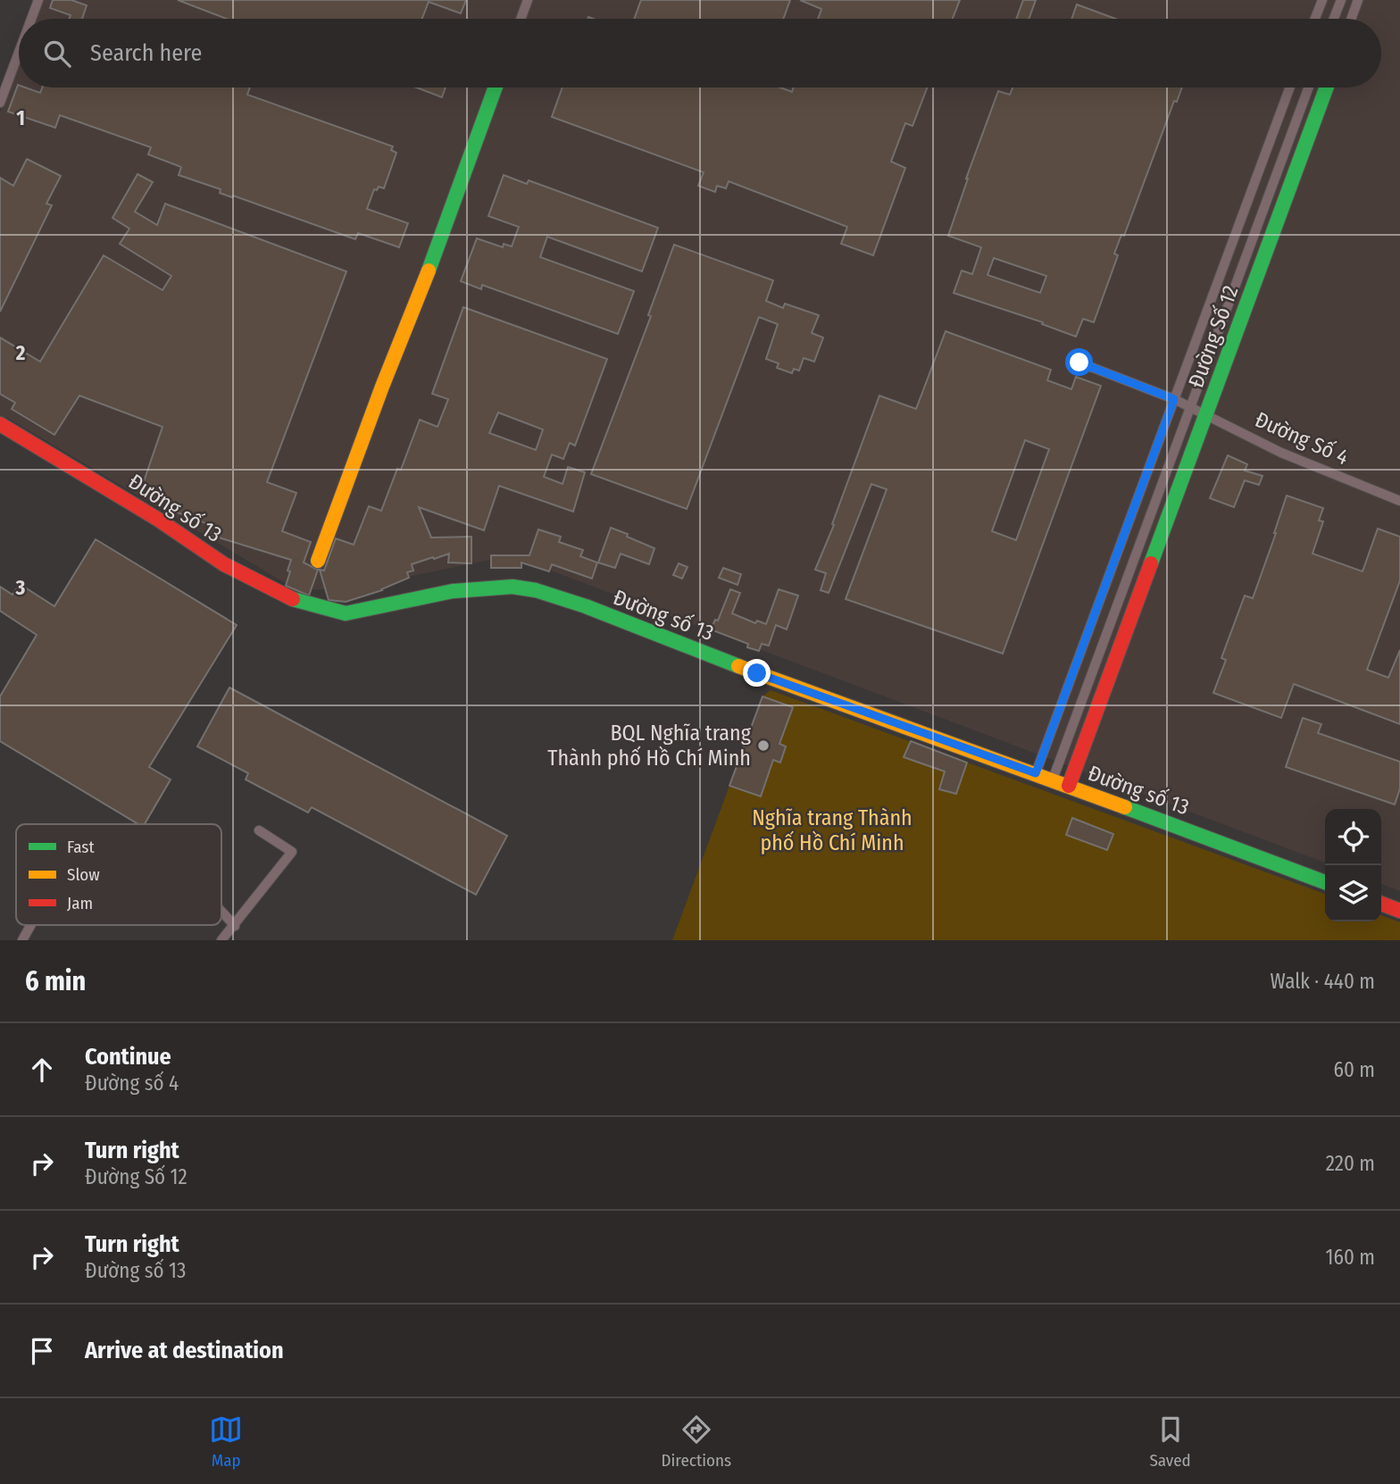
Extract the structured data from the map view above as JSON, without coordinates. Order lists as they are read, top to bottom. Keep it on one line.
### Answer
{"streets":{"street":["Đường Số 12","Đường Số 4","Đường số 13"]},"crossings":[["Đường Số 12","Đường Số 4"],["Đường Số 12","Đường số 13"]],"parks":["Nghĩa trang Thành phố Hồ Chí Minh"],"places":["BQL Nghĩa trang Thành phố Hồ Chí Minh"],"legend":["Fast","Slow","Jam"],"page":{"search":"Search here","heading":["6 min","Walk · 440 m"],"list":[["Continue","Đường số 4","60 m"],["Turn right","Đường Số 12","220 m"],["Turn right","Đường số 13","160 m"],"Arrive at destination"],"nav":["Map","Directions","Saved"]},"grid":{"rows":["1","2","3"]}}
